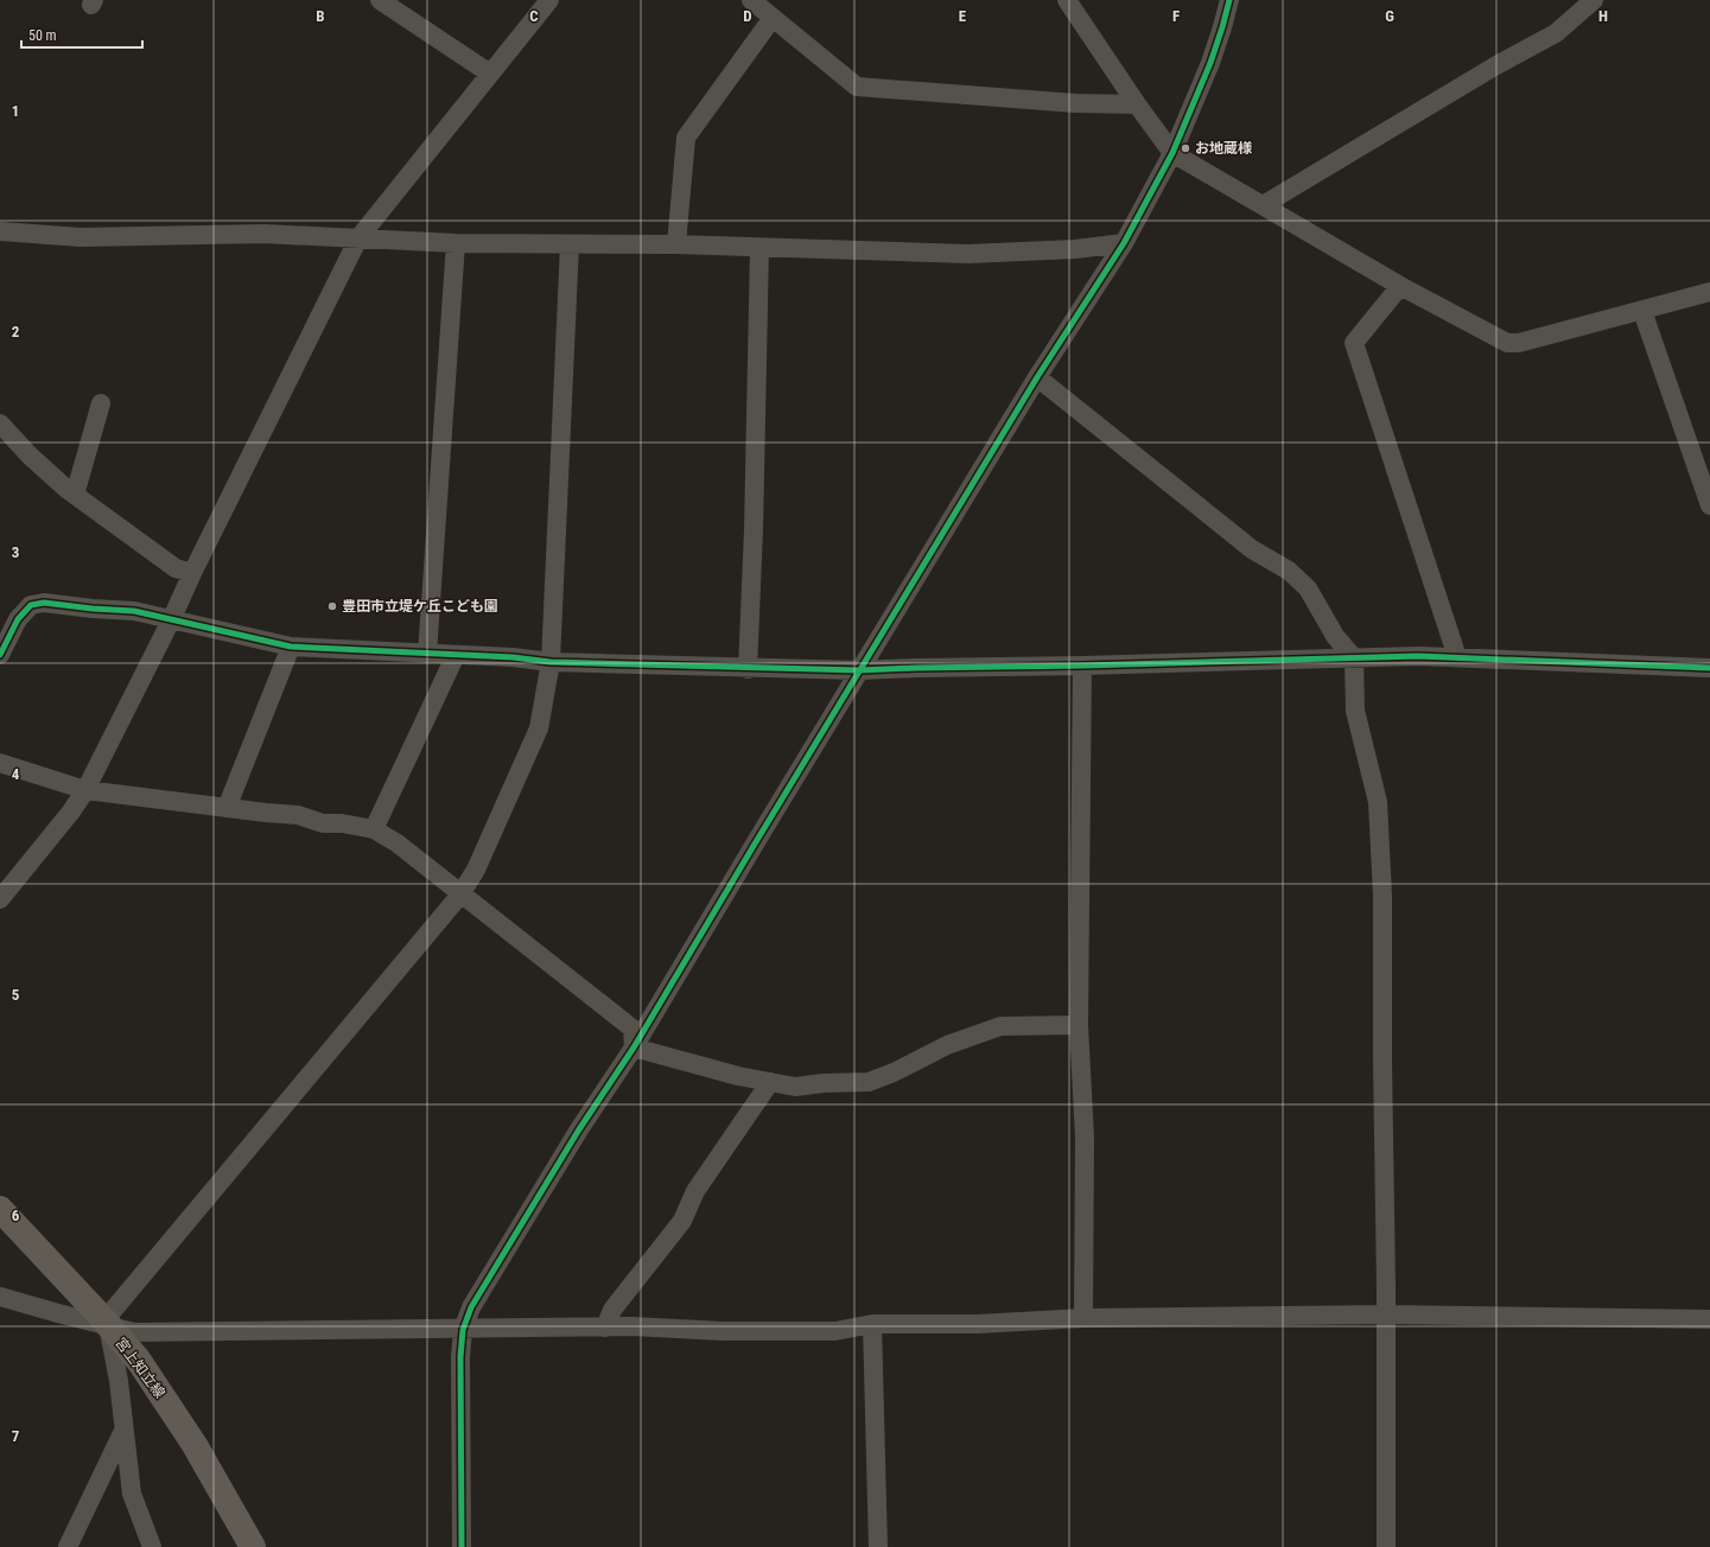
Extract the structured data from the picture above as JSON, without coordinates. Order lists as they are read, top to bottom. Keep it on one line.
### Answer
{"streets":{"main road":["宮上知立線"]},"places":["お地蔵様","豊田市立堤ケ丘こども園"],"scale_bar":"50 m","grid":{"columns":["B","C","D","E","F","G","H"],"rows":["1","2","3","4","5","6","7"]}}
